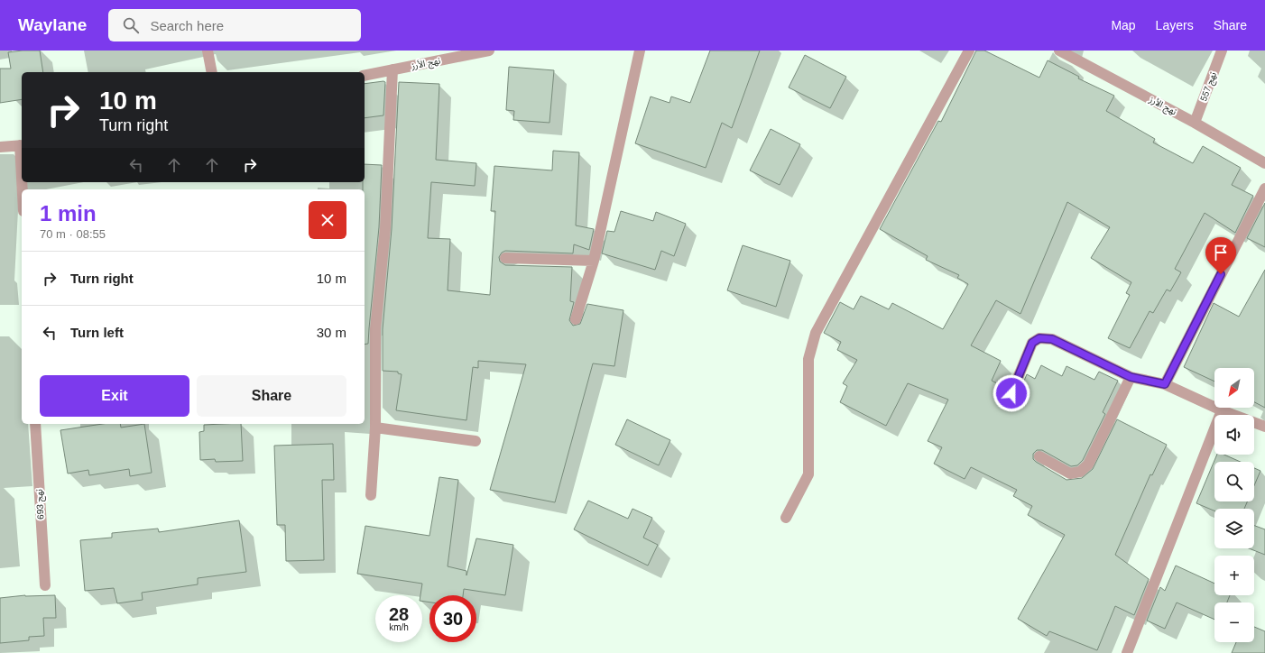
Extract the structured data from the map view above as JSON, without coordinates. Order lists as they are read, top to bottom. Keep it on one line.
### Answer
{"streets":{"street":["نهج الأرز","نهج 557","نهج 693"]},"crossings":[["نهج الأرز","نهج 557"]],"north":"bottom left","page":{"header":"Waylane","search":"Search here","nav":["Map","Layers","Share"],"turn":["10 m","Turn right"],"heading":["1 min","70 m · 08:55"],"list":[{"name":"Turn right","value":"10 m"},{"name":"Turn left","value":"30 m"}],"map_buttons":["+","−"],"buttons":["Exit","Share"],"speed":"28 km/h","limit":"30"}}
